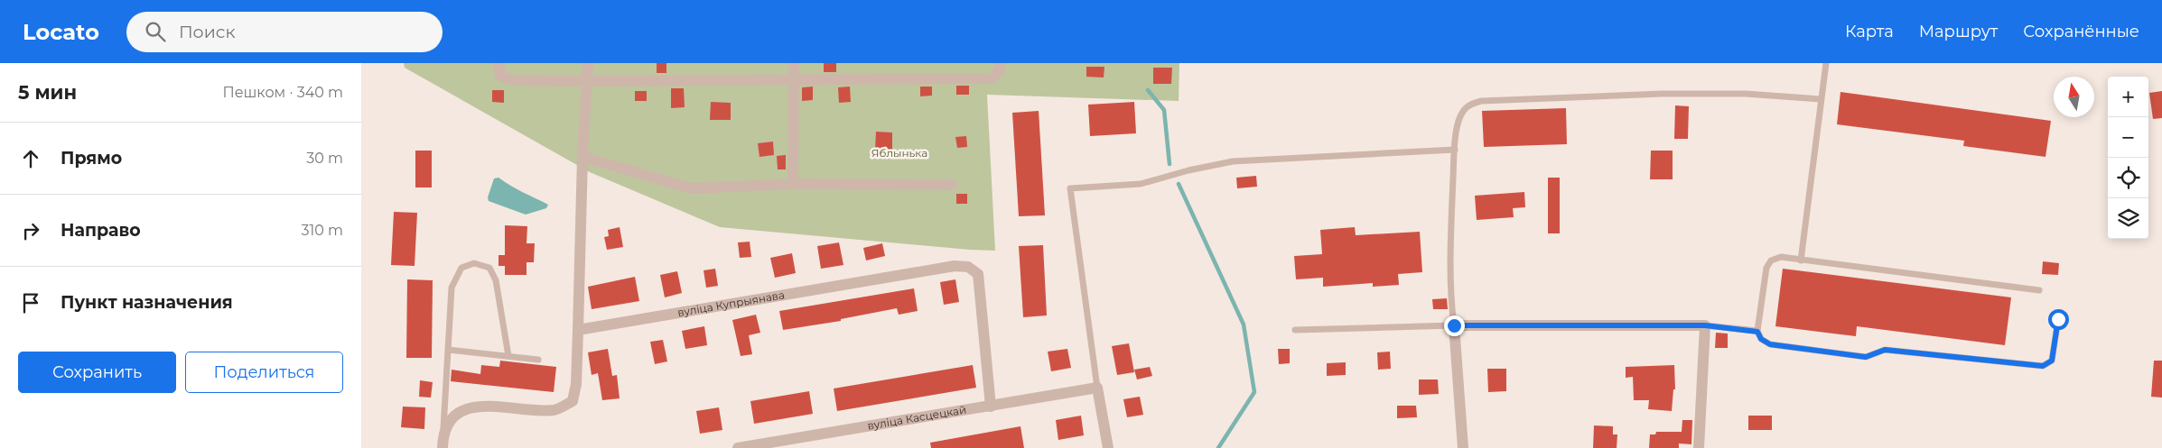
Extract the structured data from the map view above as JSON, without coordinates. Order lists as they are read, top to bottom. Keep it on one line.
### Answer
{"streets":{"street":["вуліца Купрыянава","вуліца Касцецкай"]},"crossings":[["вуліца Купрыянава","вуліца Касцецкай"]],"parks":["Яблынька"],"north":"top","page":{"header":"Locato","search":"Поиск","nav":["Карта","Маршрут","Сохранённые"],"heading":["5 мин","Пешком · 340 m"],"map_buttons":["+","−"],"list":[["Прямо","30 m"],["Направо","310 m"],"Пункт назначения"],"buttons":["Сохранить","Поделиться"]}}
